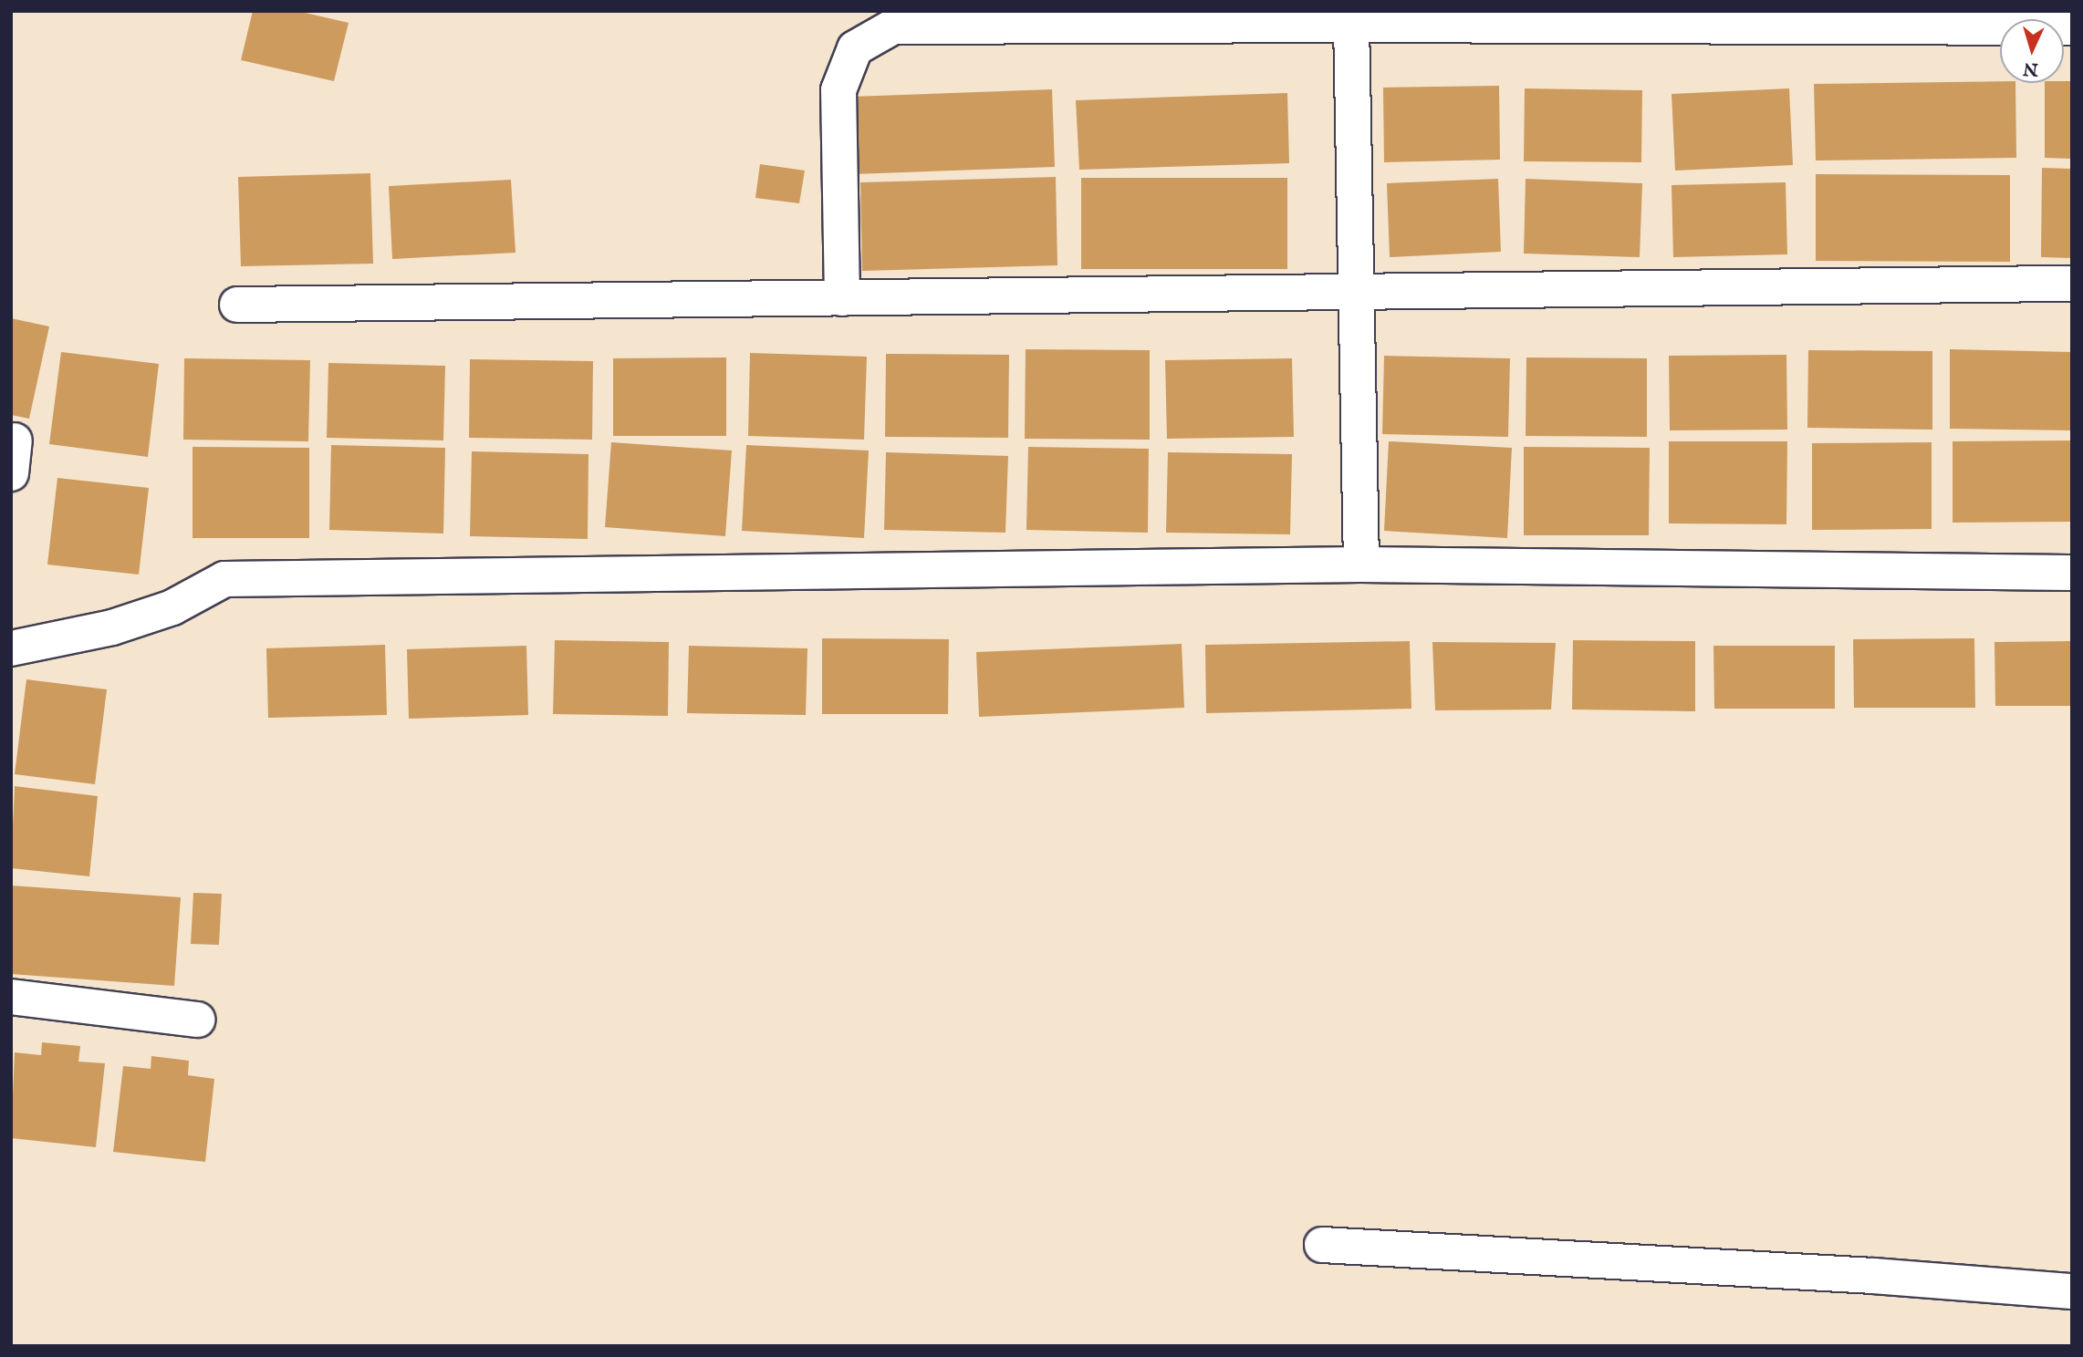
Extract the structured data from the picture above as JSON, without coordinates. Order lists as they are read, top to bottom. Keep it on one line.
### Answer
{"north":"bottom"}
